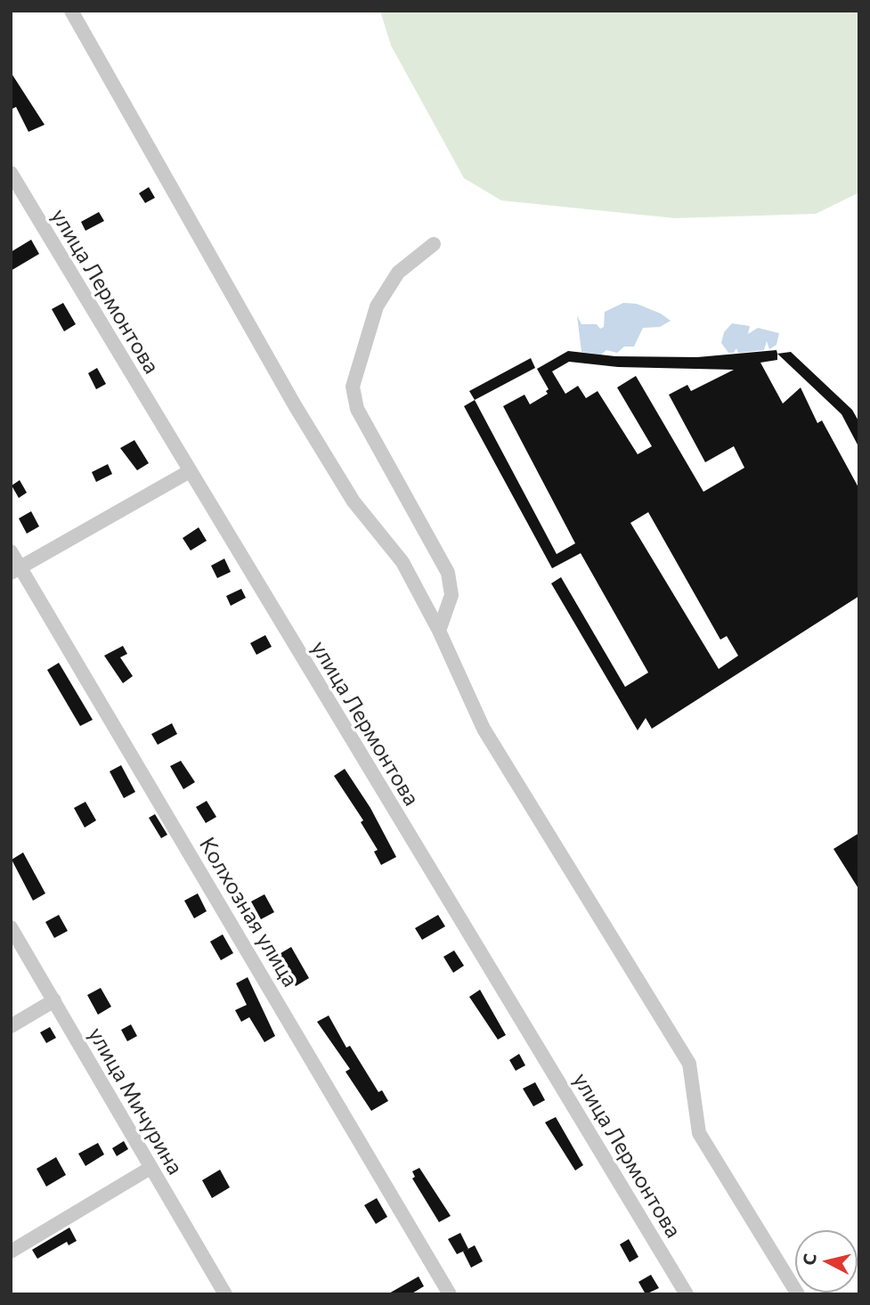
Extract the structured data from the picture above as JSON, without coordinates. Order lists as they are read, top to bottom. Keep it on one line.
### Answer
{"streets":{"street":["улица Лермонтова","Колхозная улица","улица Мичурина"]},"north":"left"}
